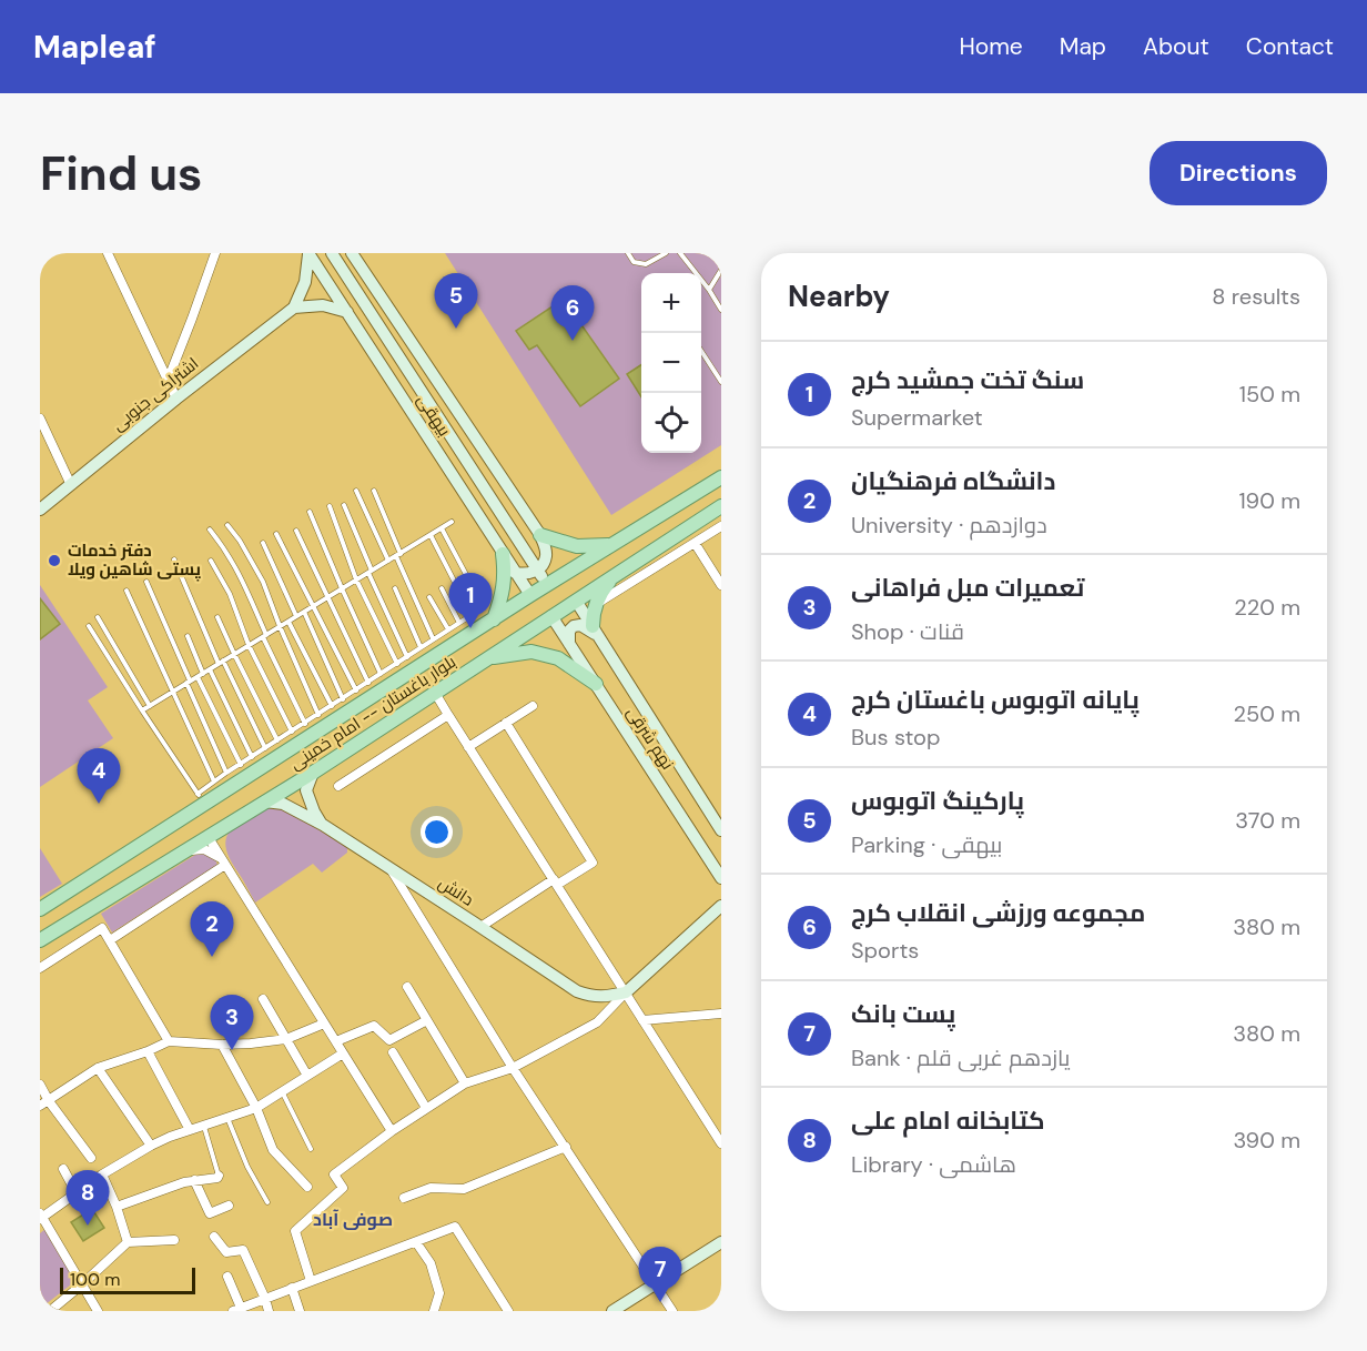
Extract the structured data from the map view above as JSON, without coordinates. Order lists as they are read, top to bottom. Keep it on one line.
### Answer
{"streets":{"main road":["اشتراکی جنوبی","بیهقی","بلوار باغستان -- امام خمینی","نهم شرقی","دانش"]},"crossings":[["بیهقی","بلوار باغستان -- امام خمینی"],["بلوار باغستان -- امام خمینی","نهم شرقی"],["بلوار باغستان -- امام خمینی","دانش"]],"districts":["صوفی آباد"],"places":["دفتر خدمات پستی شاهین ویلا"],"scale_bar":"100 m","page":{"header":"Mapleaf","nav":["Home","Map","About","Contact"],"buttons":"Directions","title":"Find us","heading":["Nearby","8 results"],"map_buttons":["+","−"],"pins":["5","6","1","4","2","3","8","7"],"list":[{"mark":"1","name":"سنگ تخت جمشید کرج","note":"Supermarket","value":"150 m"},{"mark":"2","name":"دانشگاه فرهنگیان","note":"University · دوازدهم","value":"190 m"},{"mark":"3","name":"تعمیرات مبل فراهانی","note":"Shop · قنات","value":"220 m"},{"mark":"4","name":"پایانه اتوبوس باغستان کرج","note":"Bus stop","value":"250 m"},{"mark":"5","name":"پارکینگ اتوبوس","note":"Parking · بیهقی","value":"370 m"},{"mark":"6","name":"مجموعه ورزشی انقلاب کرج","note":"Sports","value":"380 m"},{"mark":"7","name":"پست بانک","note":"Bank · یازدهم غربی قلم","value":"380 m"},{"mark":"8","name":"کتابخانه امام علی","note":"Library · هاشمی","value":"390 m"}],"scale":"100 m"}}
